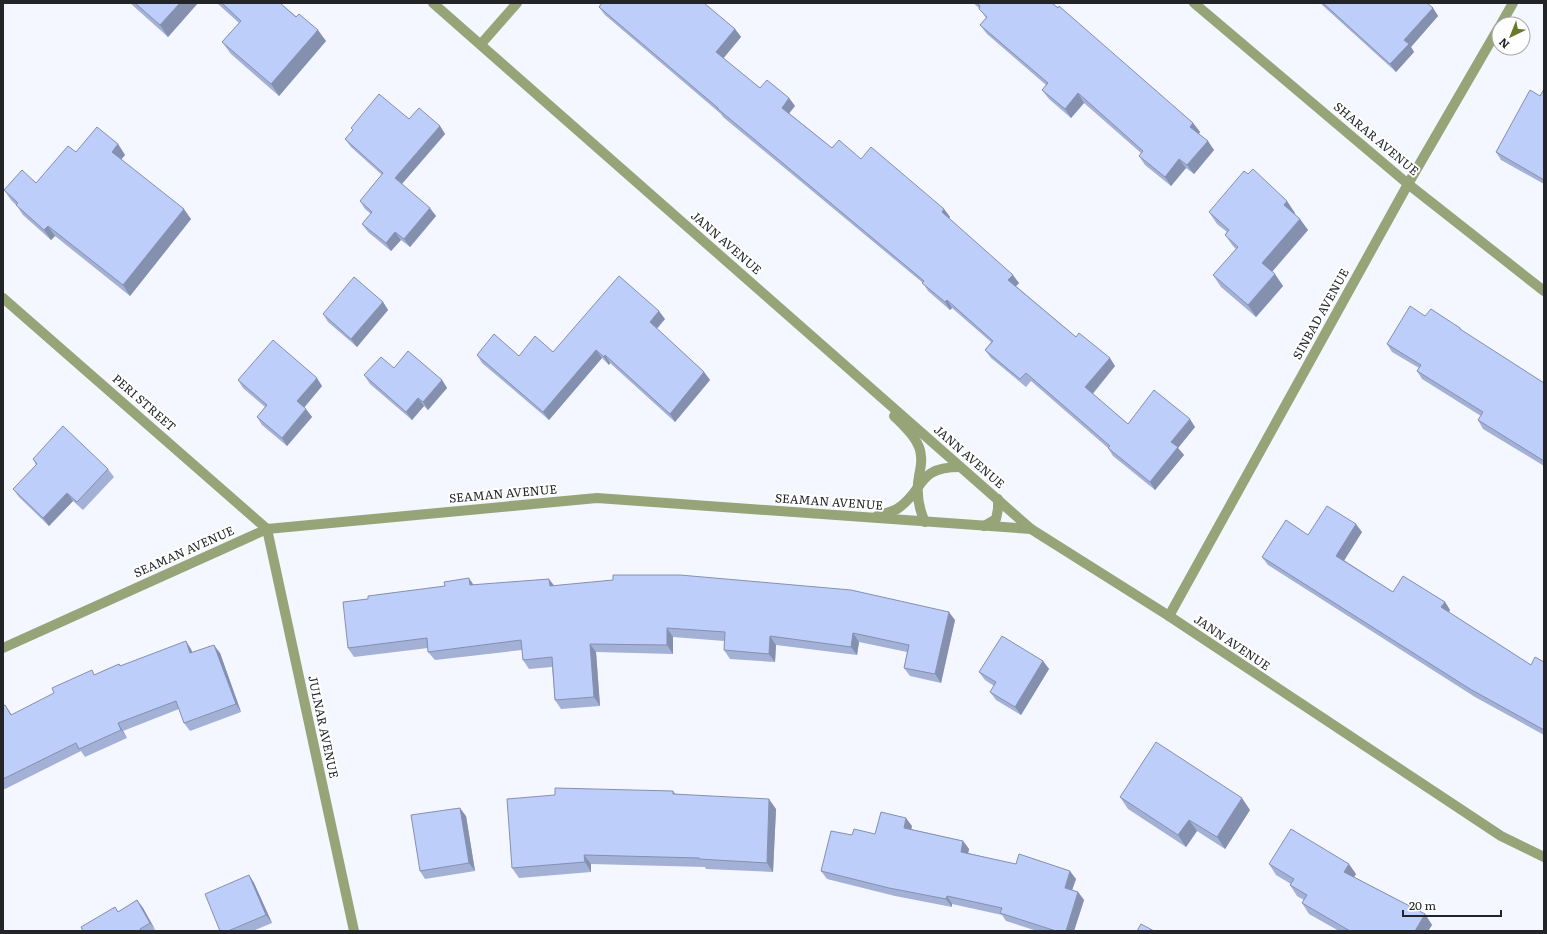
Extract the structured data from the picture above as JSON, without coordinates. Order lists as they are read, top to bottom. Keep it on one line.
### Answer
{"streets":{"street":["SHARAR AVENUE","JANN AVENUE","SINBAD AVENUE","PERI STREET","SEAMAN AVENUE","JULNAR AVENUE"]},"crossings":[["SHARAR AVENUE","SINBAD AVENUE"],["JANN AVENUE","SINBAD AVENUE"],["JANN AVENUE","SEAMAN AVENUE"],["PERI STREET","SEAMAN AVENUE"],["PERI STREET","JULNAR AVENUE"],["SEAMAN AVENUE","JULNAR AVENUE"]],"scale_bar":"20 m","north":"bottom left"}
